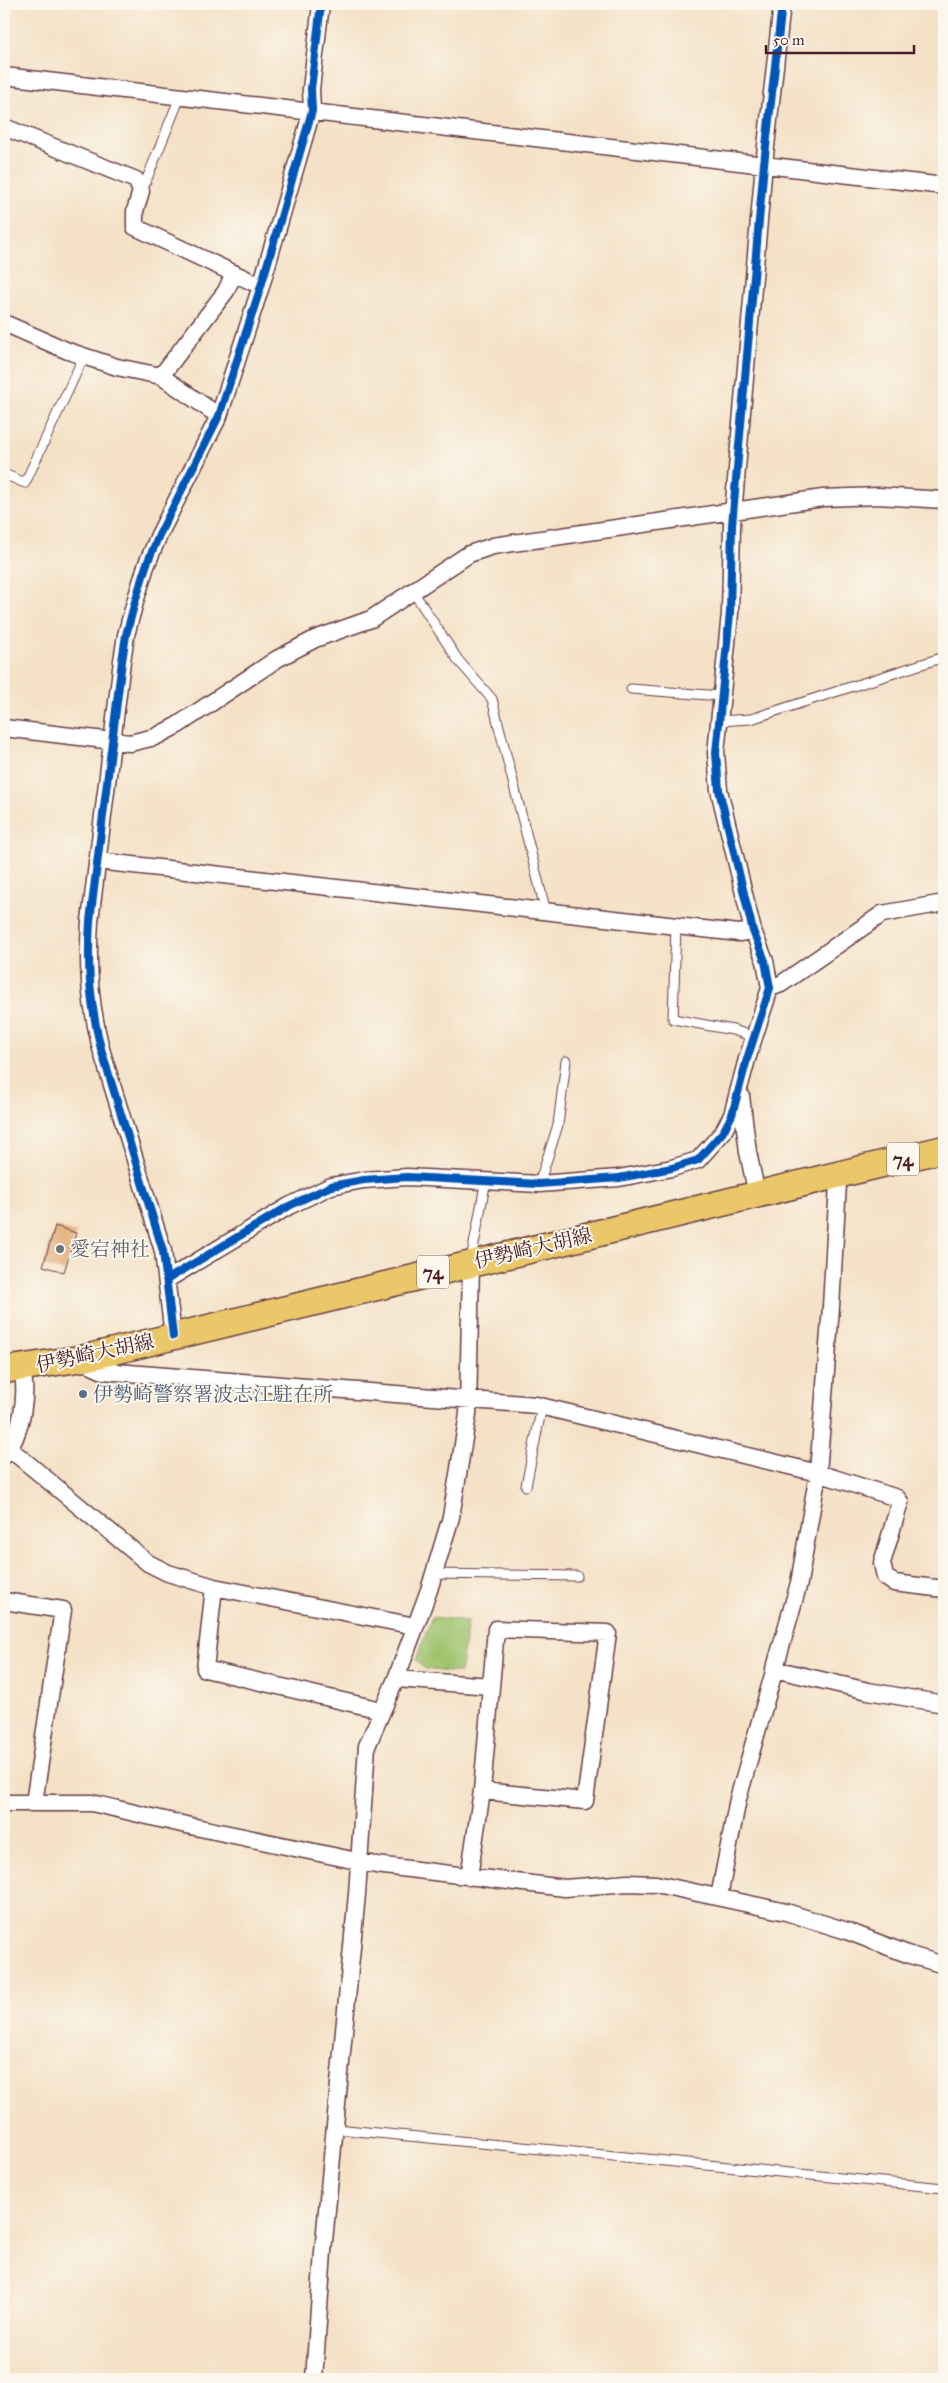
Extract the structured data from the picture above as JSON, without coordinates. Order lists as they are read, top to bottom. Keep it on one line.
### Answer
{"streets":{"main road":["74","伊勢崎大胡線"]},"places":["愛宕神社","伊勢崎警察署波志江駐在所"],"scale_bar":"50 m"}
